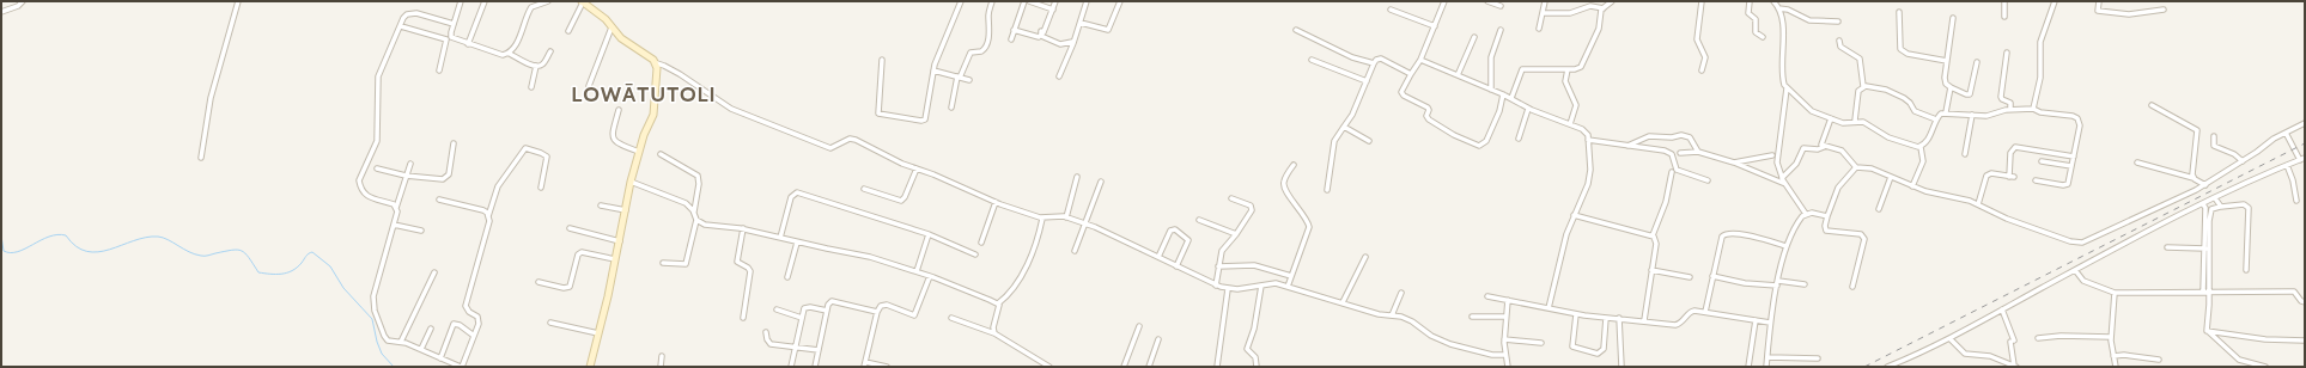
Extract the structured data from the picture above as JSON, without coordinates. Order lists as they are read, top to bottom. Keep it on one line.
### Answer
{"districts":["LOWĀTUTOLI"]}
